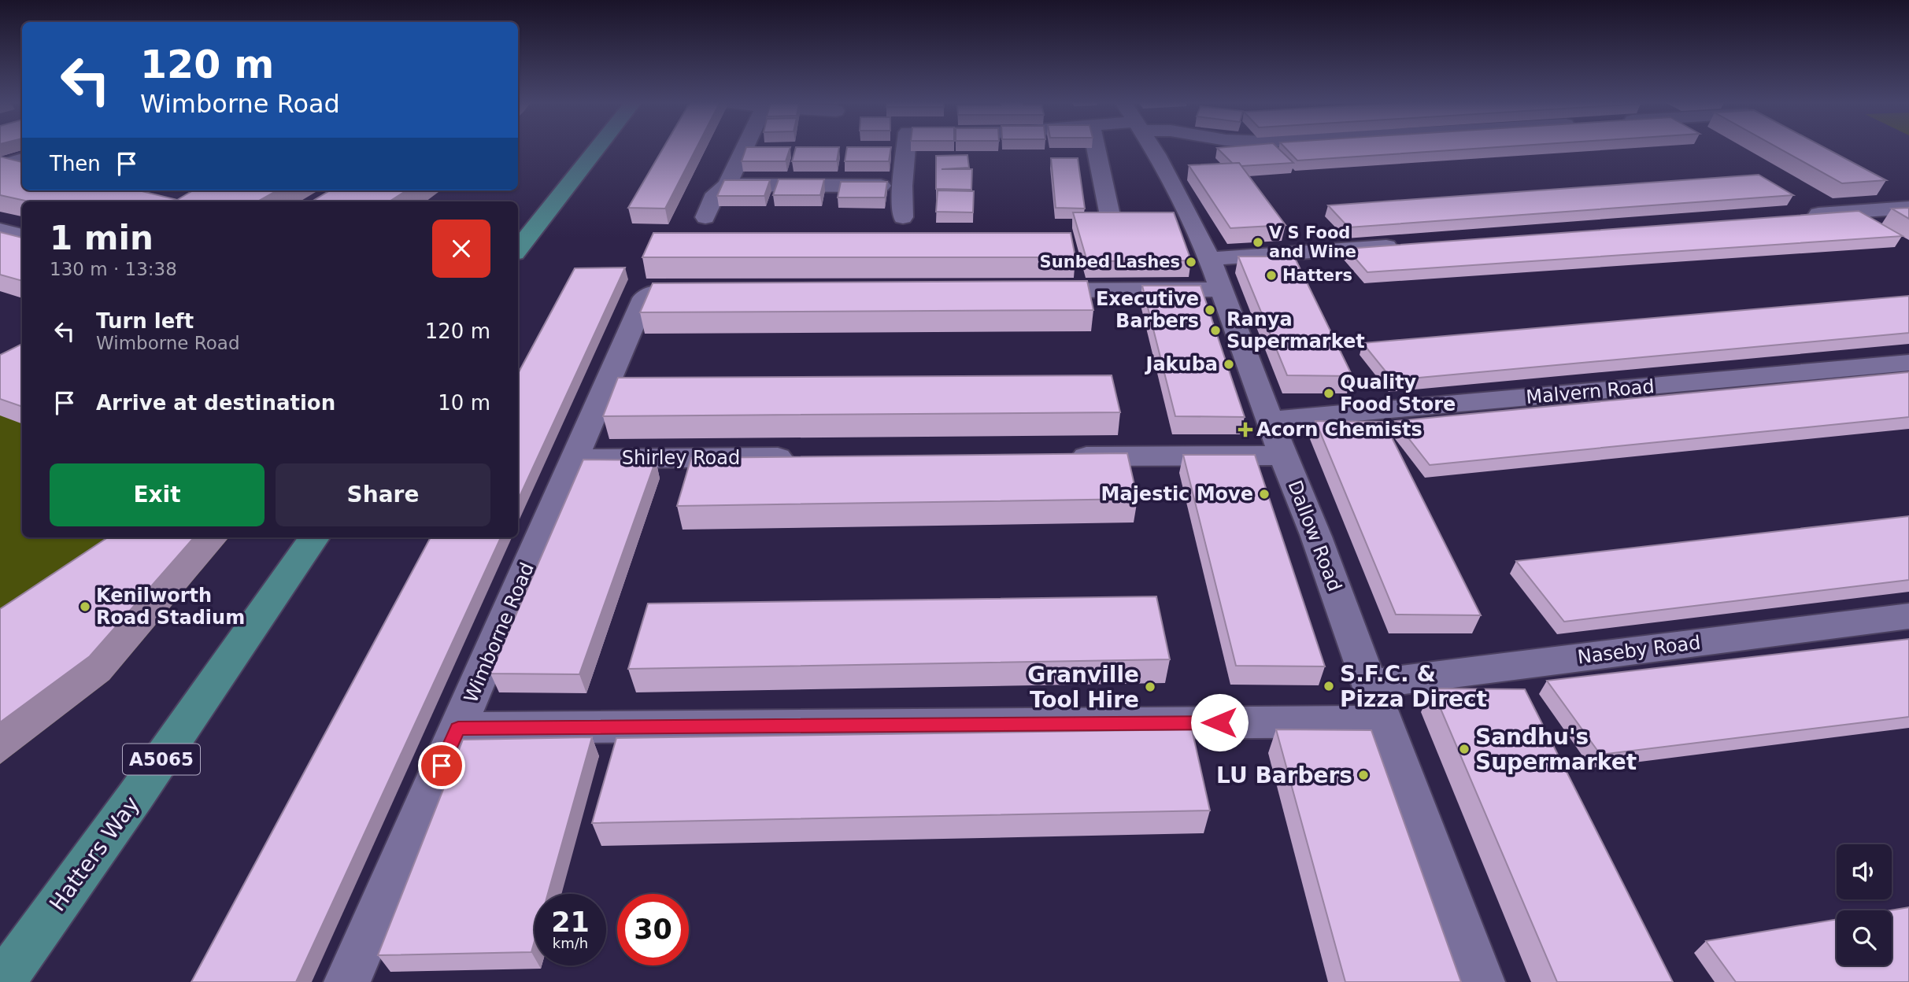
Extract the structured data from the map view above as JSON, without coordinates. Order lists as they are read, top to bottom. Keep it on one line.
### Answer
{"streets":{"main road":["A5065","Hatters Way"],"street":["Malvern Road","Shirley Road","Dallow Road","Wimborne Road","Naseby Road"]},"crossings":[["Malvern Road","Dallow Road"],["Shirley Road","Wimborne Road"],["Dallow Road","Naseby Road"]],"places":{"other":["V S Food and Wine","Sunbed Lashes","Hatters","Executive Barbers","Ranya Supermarket","Jakuba","Quality Food Store","Majestic Move","Kenilworth Road Stadium","S.F.C. & Pizza Direct","Granville Tool Hire","Sandhu's Supermarket","LU Barbers"],"health":["Acorn Chemists"]},"page":{"turn":["120 m","Wimborne Road"],"then":"Then","heading":["1 min","130 m · 13:38"],"list":[{"name":"Turn left","note":"Wimborne Road","value":"120 m"},{"name":"Arrive at destination","value":"10 m"}],"buttons":["Exit","Share"],"speed":"21 km/h","limit":"30"}}
